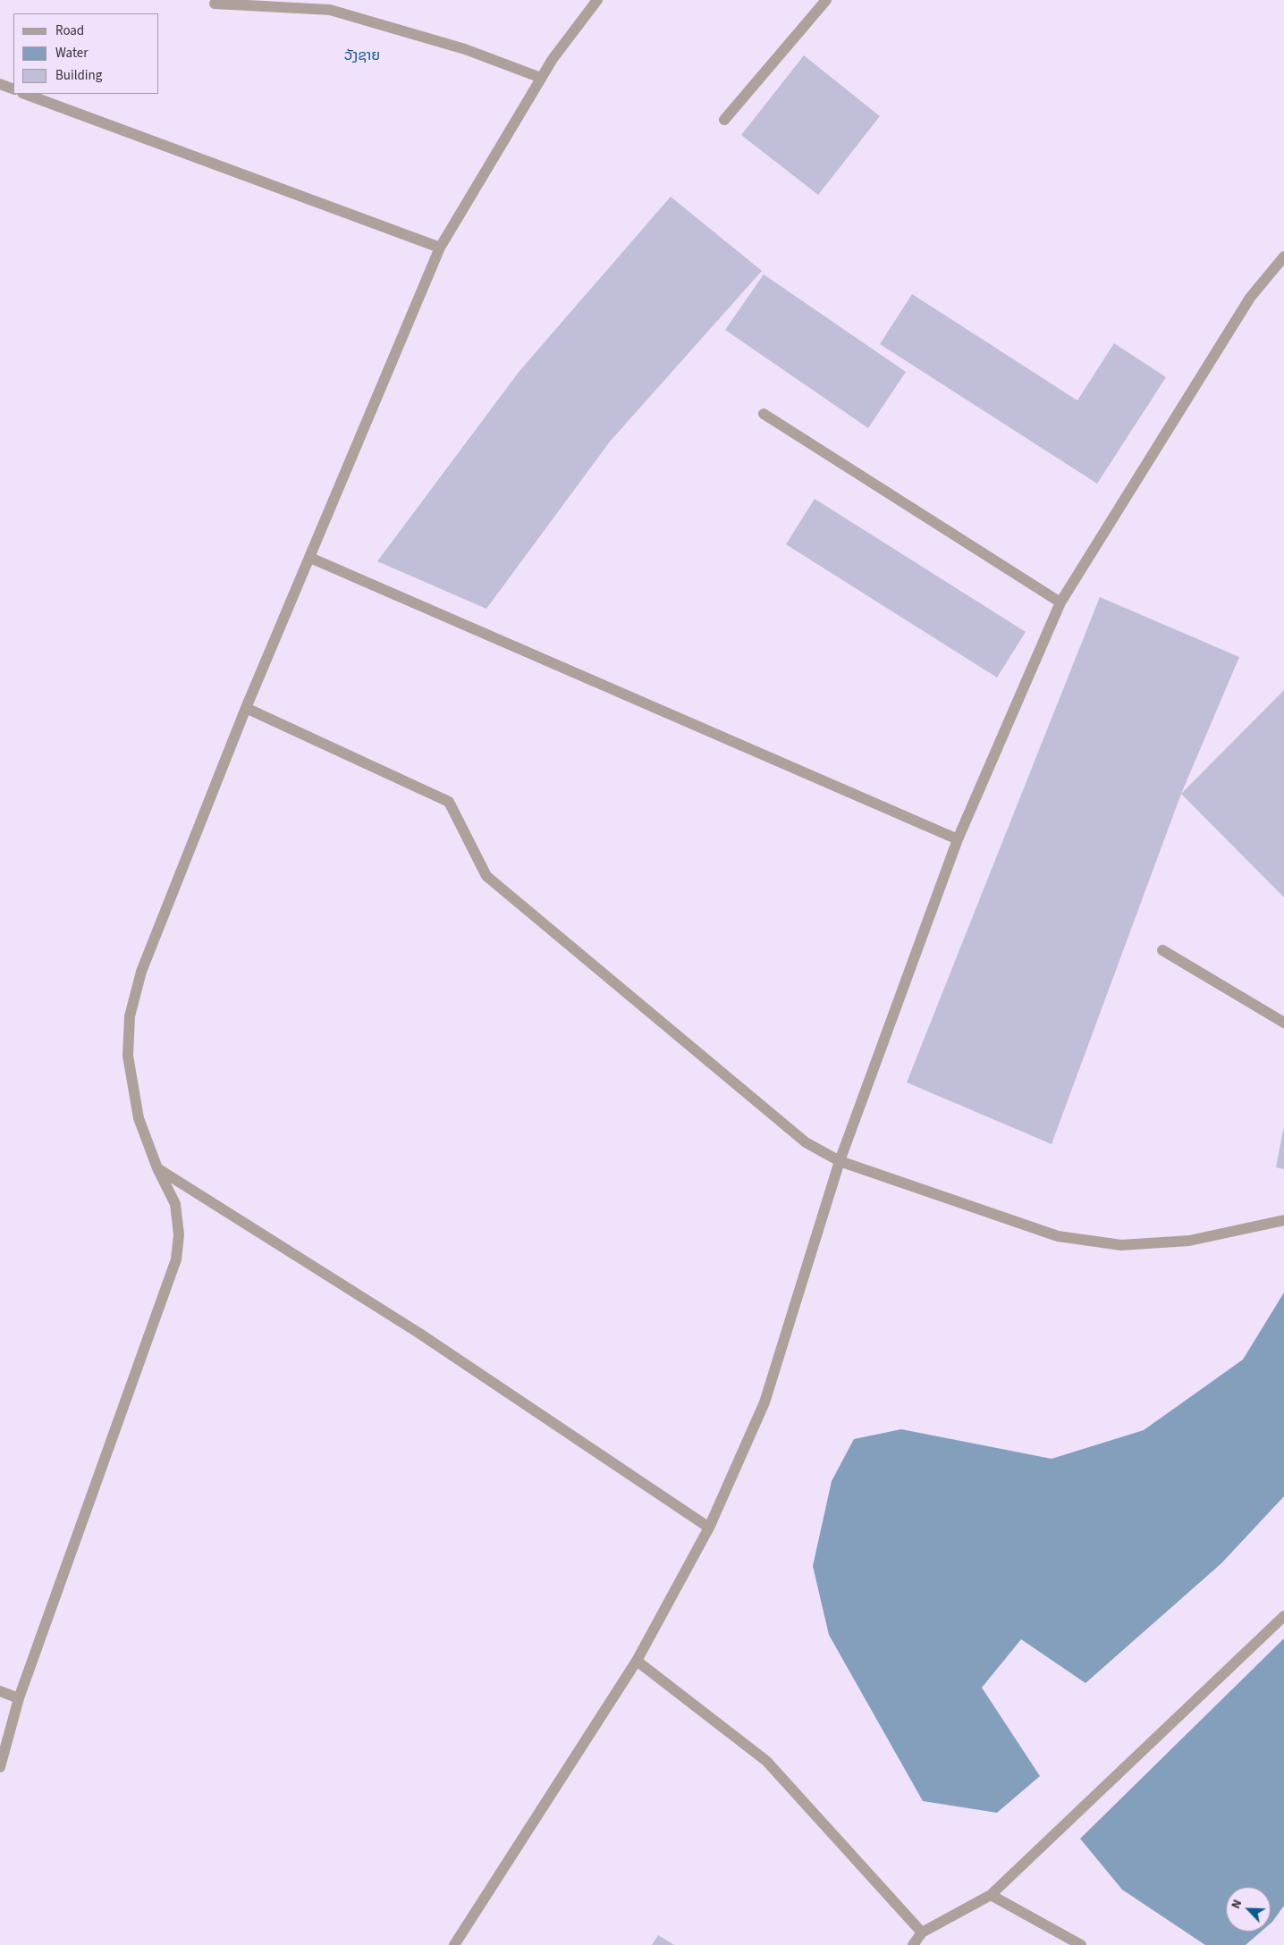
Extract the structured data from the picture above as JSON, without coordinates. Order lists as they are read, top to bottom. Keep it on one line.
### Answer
{"districts":["ວັງຊາຍ"],"legend":["Road","Water","Building"],"north":"top left"}
